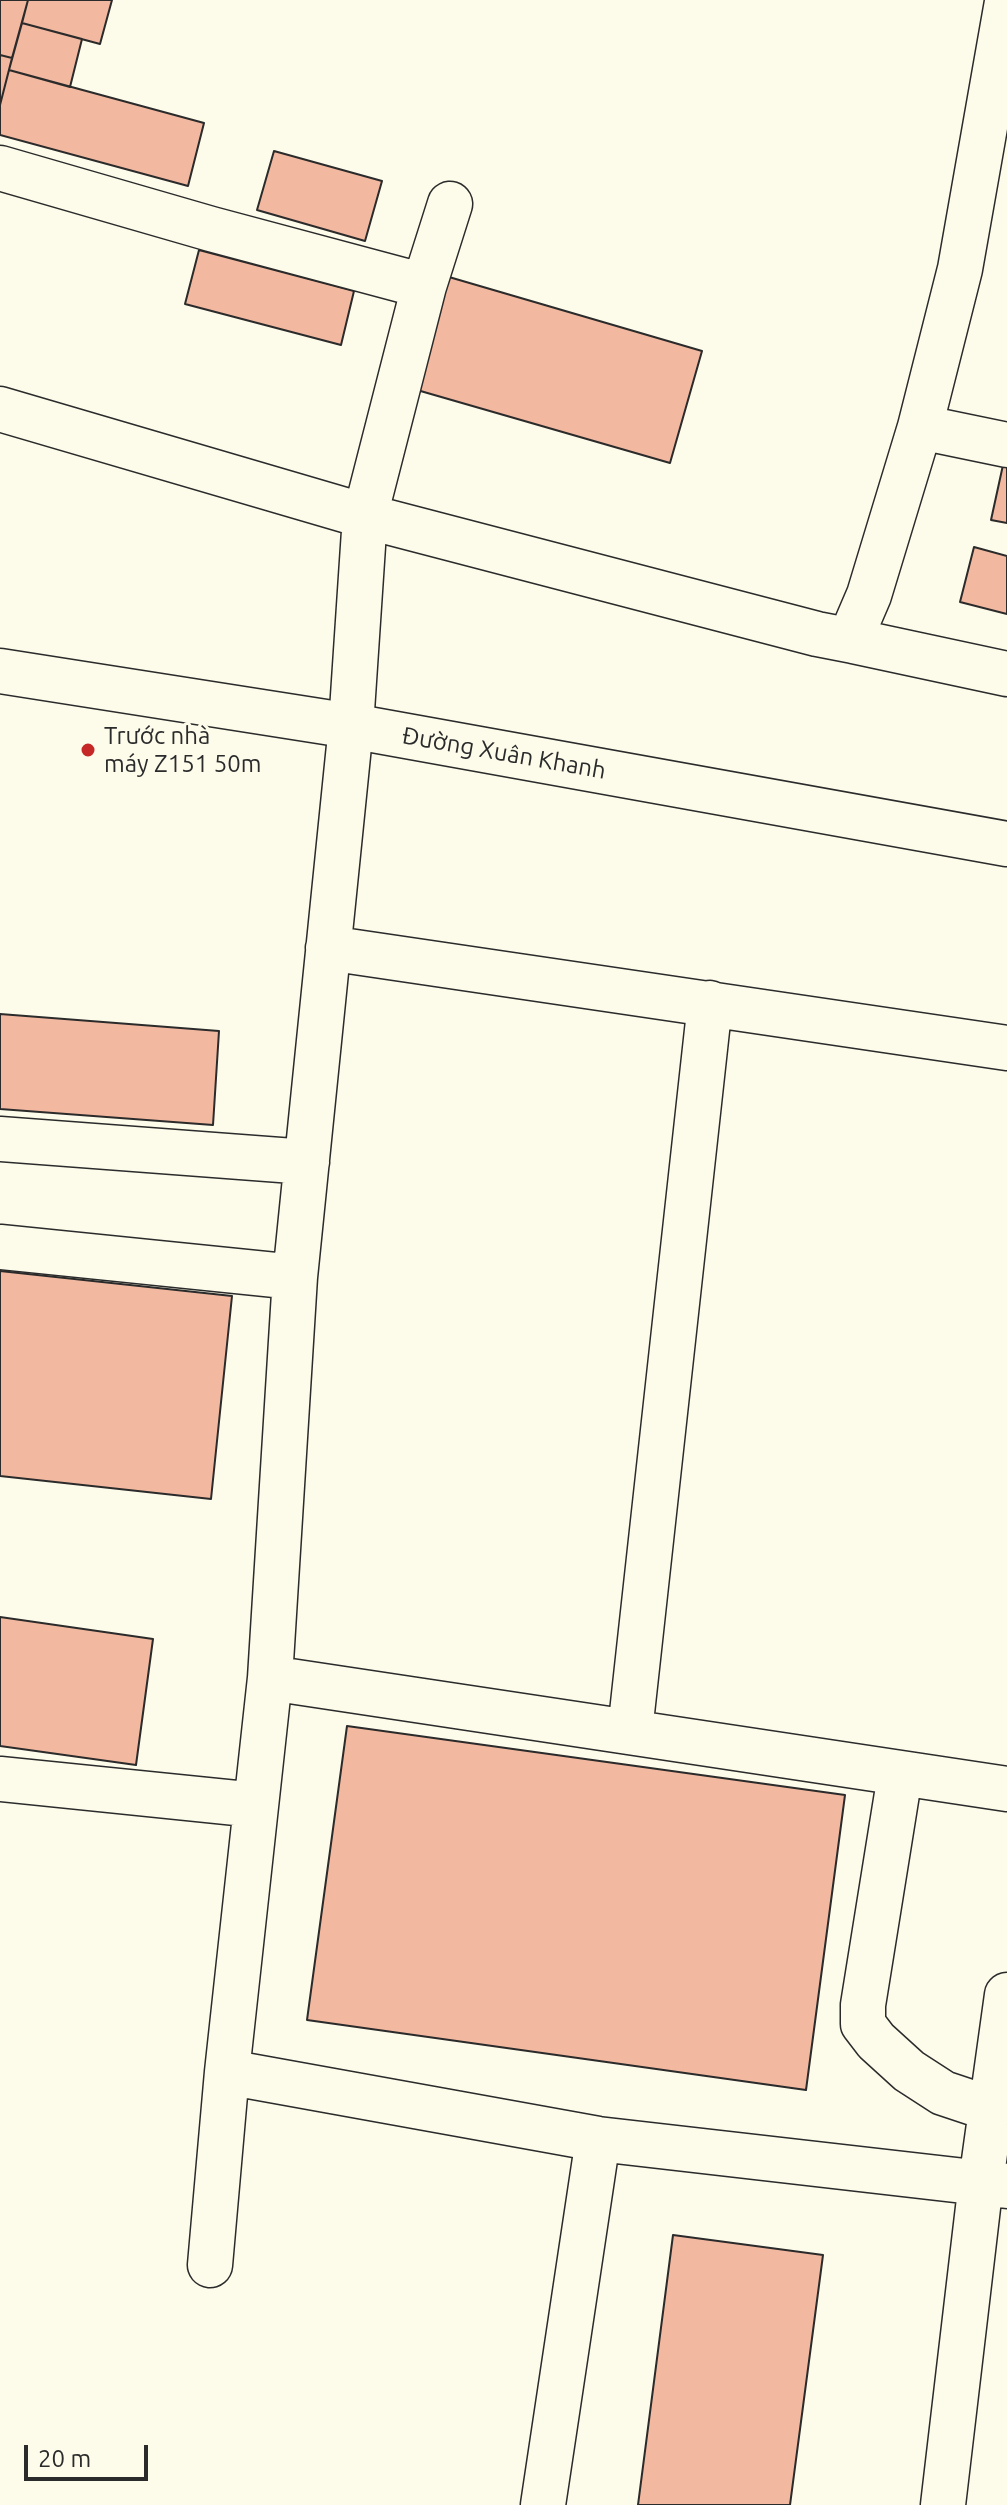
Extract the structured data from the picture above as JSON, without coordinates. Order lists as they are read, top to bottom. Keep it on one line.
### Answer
{"streets":{"main road":["Đường Xuân Khanh"]},"places":["Trước nhà máy Z151 50m"],"scale_bar":"20 m"}
